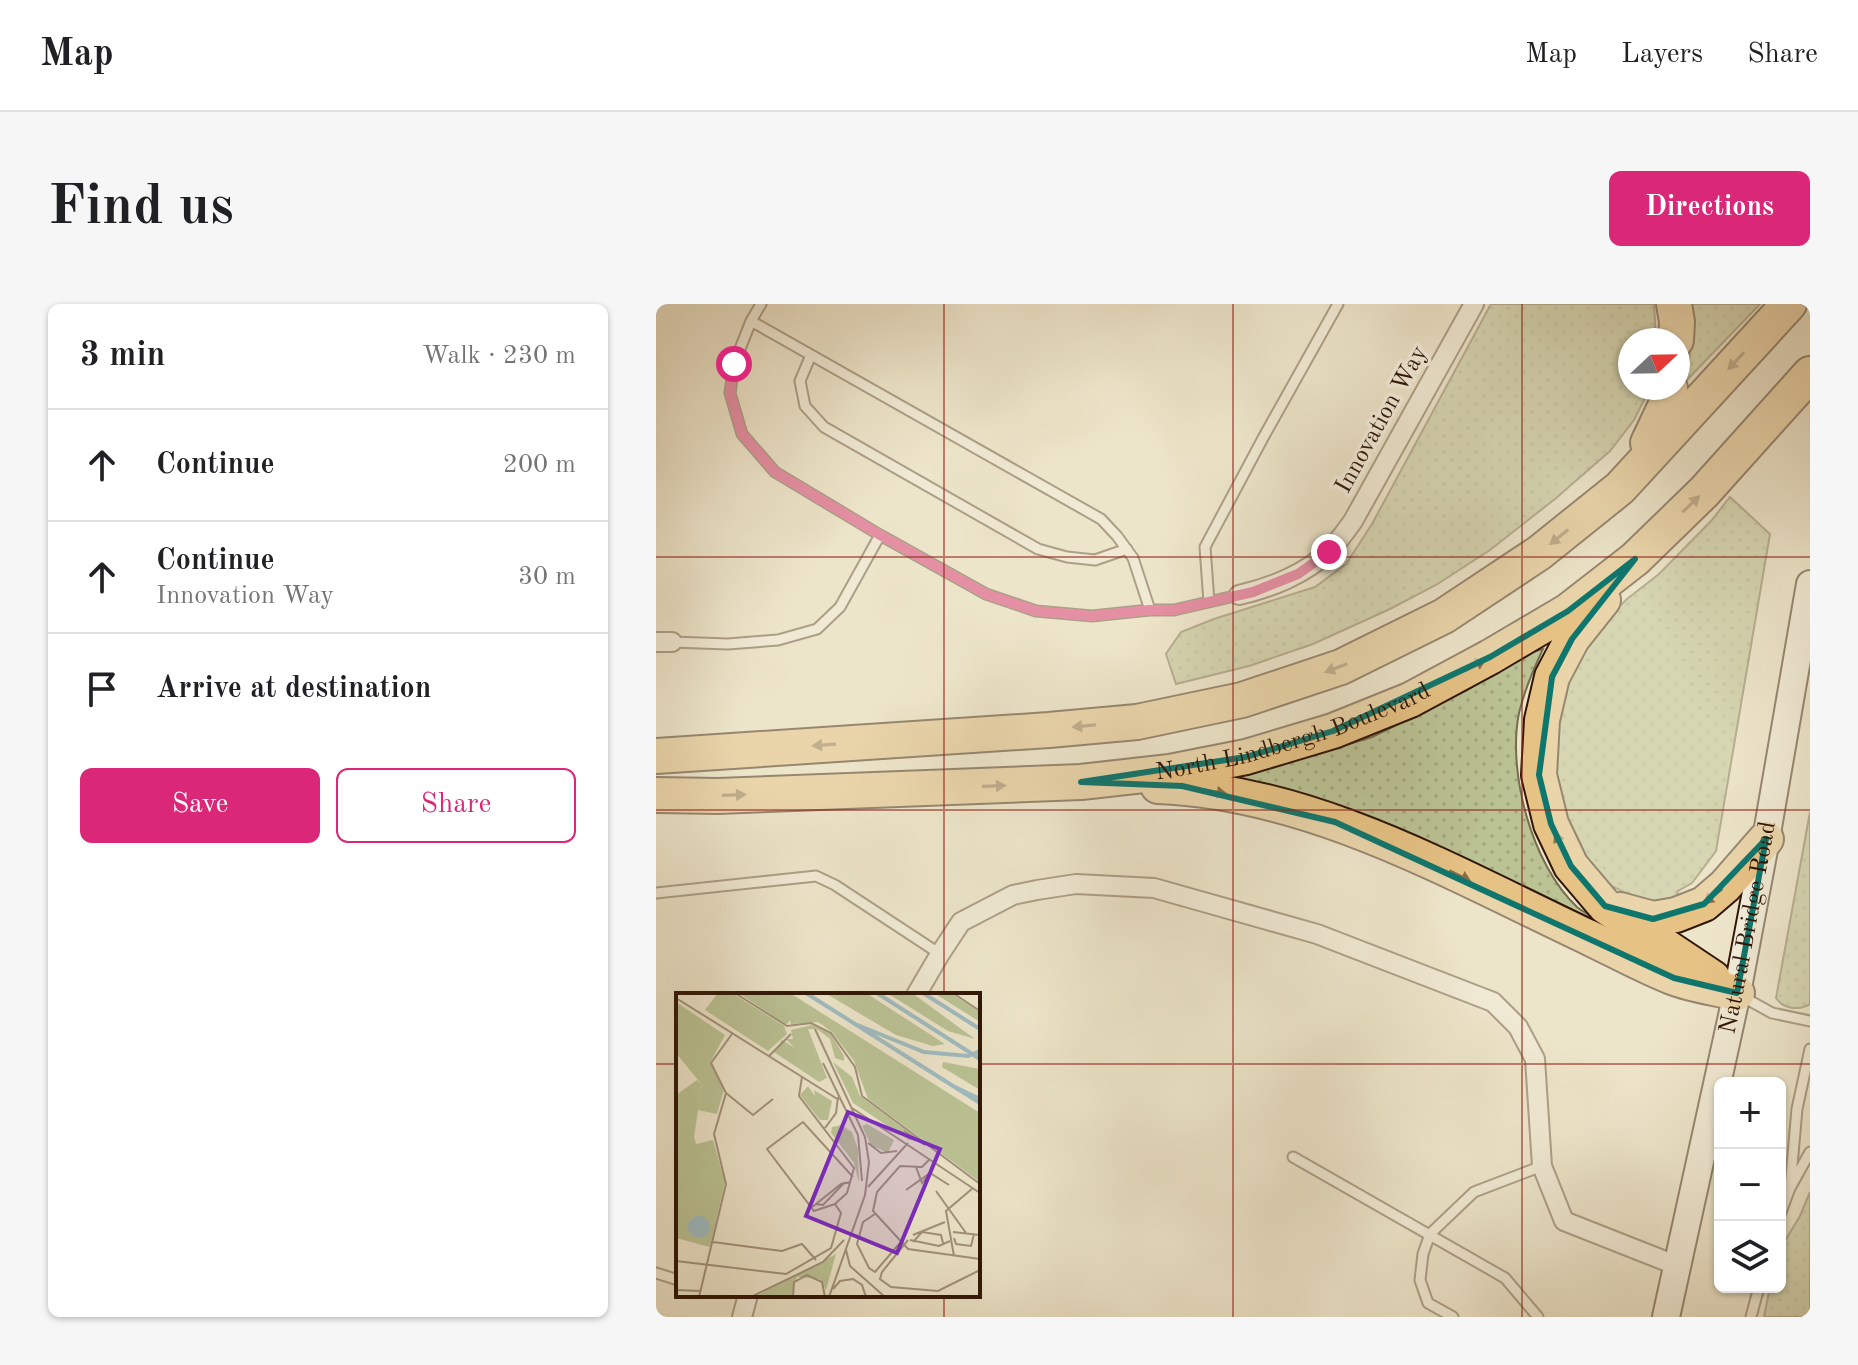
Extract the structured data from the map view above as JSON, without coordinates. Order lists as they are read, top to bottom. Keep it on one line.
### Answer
{"streets":{"highway":["North Lindbergh Boulevard"],"main road":["Natural Bridge Road"],"street":["Innovation Way"]},"north":"right","page":{"header":"Map","nav":["Map","Layers","Share"],"buttons":["Directions",["Save","Share"]],"title":"Find us","heading":["3 min","Walk · 230 m"],"list":[["Continue","200 m"],["Continue","Innovation Way","30 m"],"Arrive at destination"],"map_buttons":["+","−"]}}
